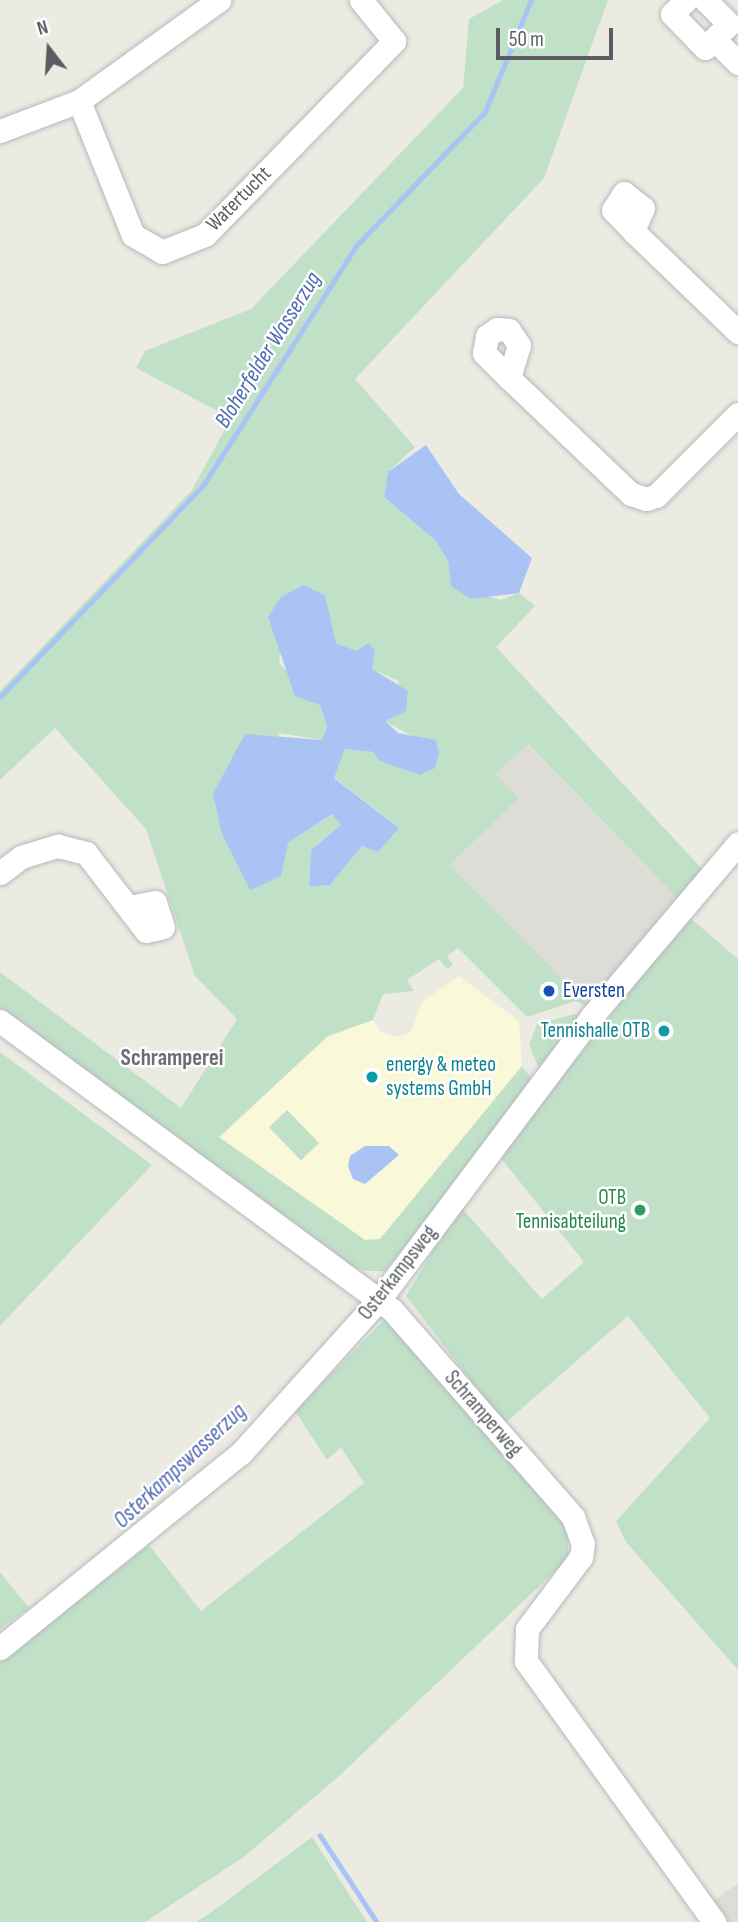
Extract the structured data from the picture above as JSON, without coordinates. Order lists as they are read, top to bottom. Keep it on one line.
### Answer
{"streets":{"street":["Watertucht","Osterkampsweg","Schramperweg"]},"crossings":[["Osterkampsweg","Schramperweg"]],"districts":["Schramperei"],"water":["Bloherfelder Wasserzug","Osterkampswasserzug"],"places":["Eversten","Tennishalle OTB","energy & meteo systems GmbH","OTB Tennisabteilung"],"scale_bar":"50 m","north":"top"}
